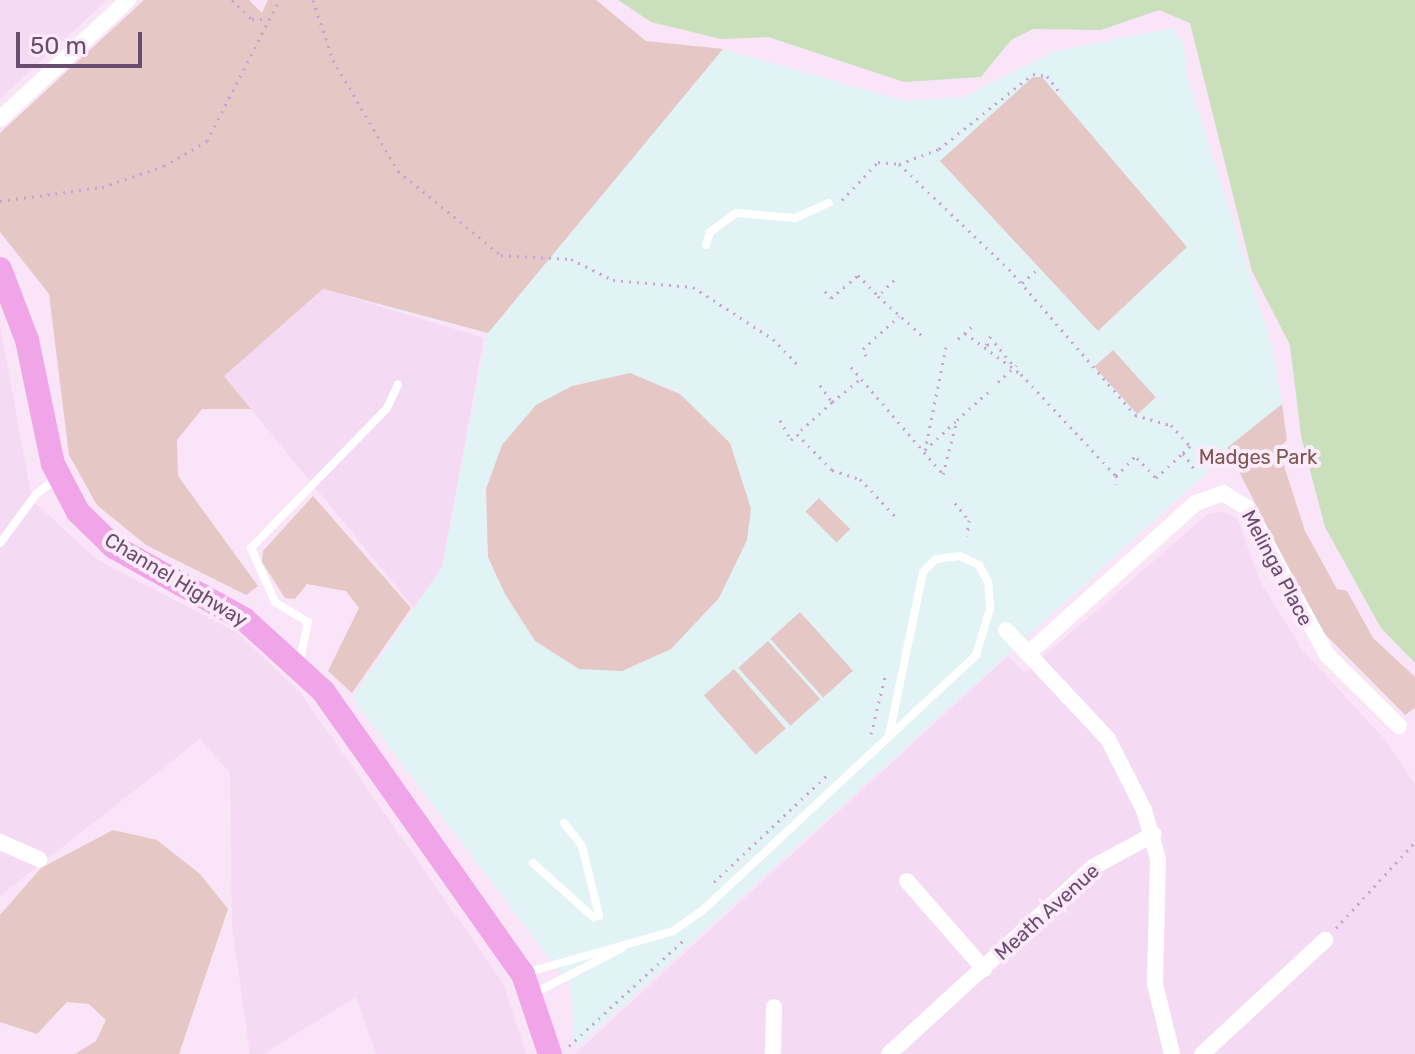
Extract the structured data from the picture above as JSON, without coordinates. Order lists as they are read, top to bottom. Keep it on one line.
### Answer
{"streets":{"main road":["Channel Highway"],"street":["Melinga Place","Meath Avenue"]},"parks":["Madges Park"],"scale_bar":"50 m"}
